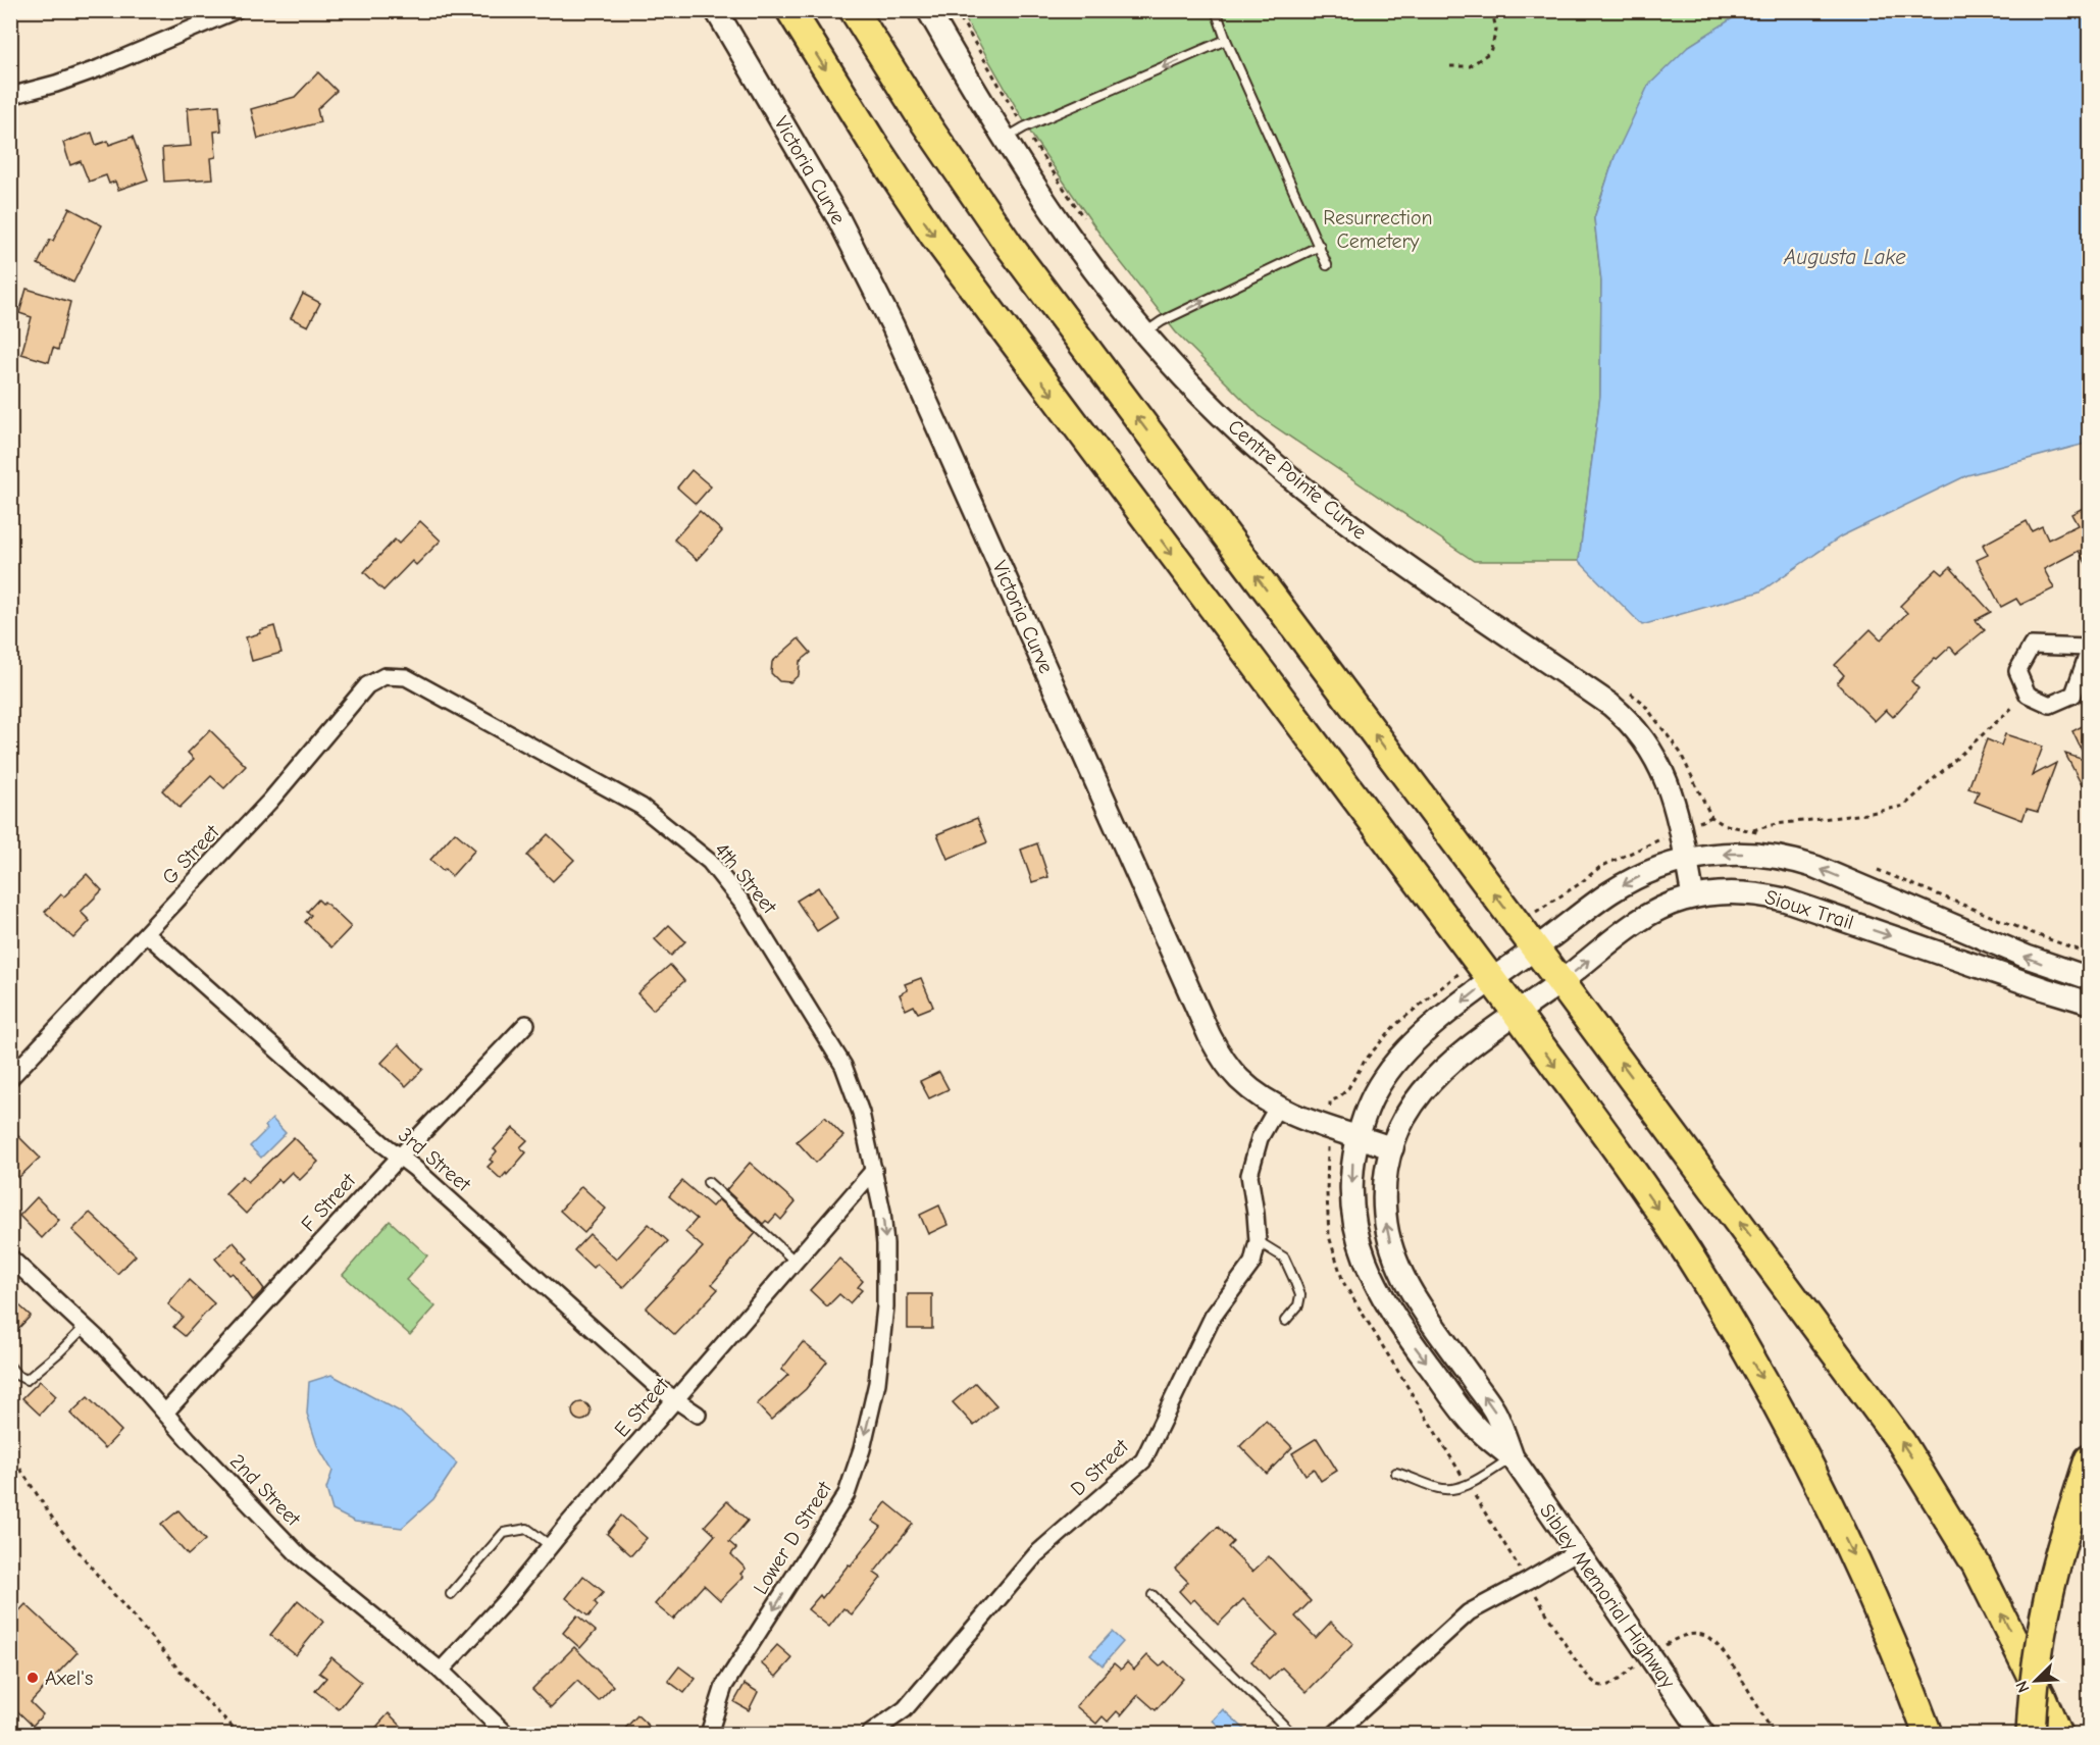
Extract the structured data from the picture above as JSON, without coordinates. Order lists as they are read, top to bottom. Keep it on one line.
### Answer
{"streets":{"main road":["Victoria Curve","Centre Pointe Curve","Sioux Trail","Sibley Memorial Highway"],"street":["G Street","4th Street","3rd Street","F Street","E Street","D Street","2nd Street","Lower D Street"]},"crossings":[["Victoria Curve","Sioux Trail"],["Victoria Curve","D Street"],["Centre Pointe Curve","Sioux Trail"],["G Street","4th Street"],["G Street","3rd Street"],["4th Street","E Street"],["4th Street","Lower D Street"],["Sioux Trail","Sibley Memorial Highway"],["3rd Street","F Street"],["3rd Street","E Street"],["F Street","2nd Street"],["E Street","2nd Street"],["E Street","Lower D Street"]],"one_way":["Lower D Street"],"water":["Augusta Lake"],"parks":["Resurrection Cemetery"],"places":["Axel's"],"north":"bottom left"}
